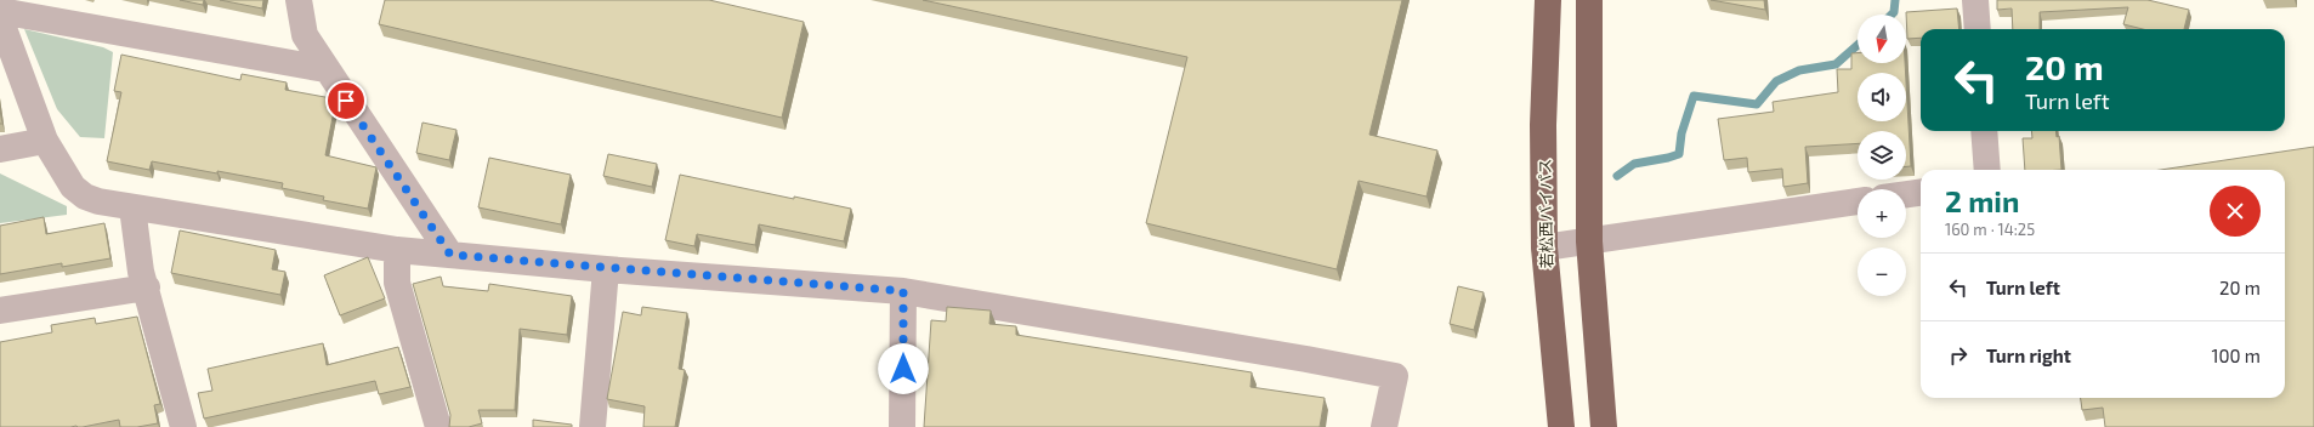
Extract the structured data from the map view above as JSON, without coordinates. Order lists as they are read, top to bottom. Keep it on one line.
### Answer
{"streets":{"highway":["若松西バイパス"]},"north":"bottom","page":{"map_buttons":["+","−"],"turn":["20 m","Turn left"],"heading":["2 min","160 m · 14:25"],"list":[{"name":"Turn left","value":"20 m"},{"name":"Turn right","value":"100 m"}]}}
